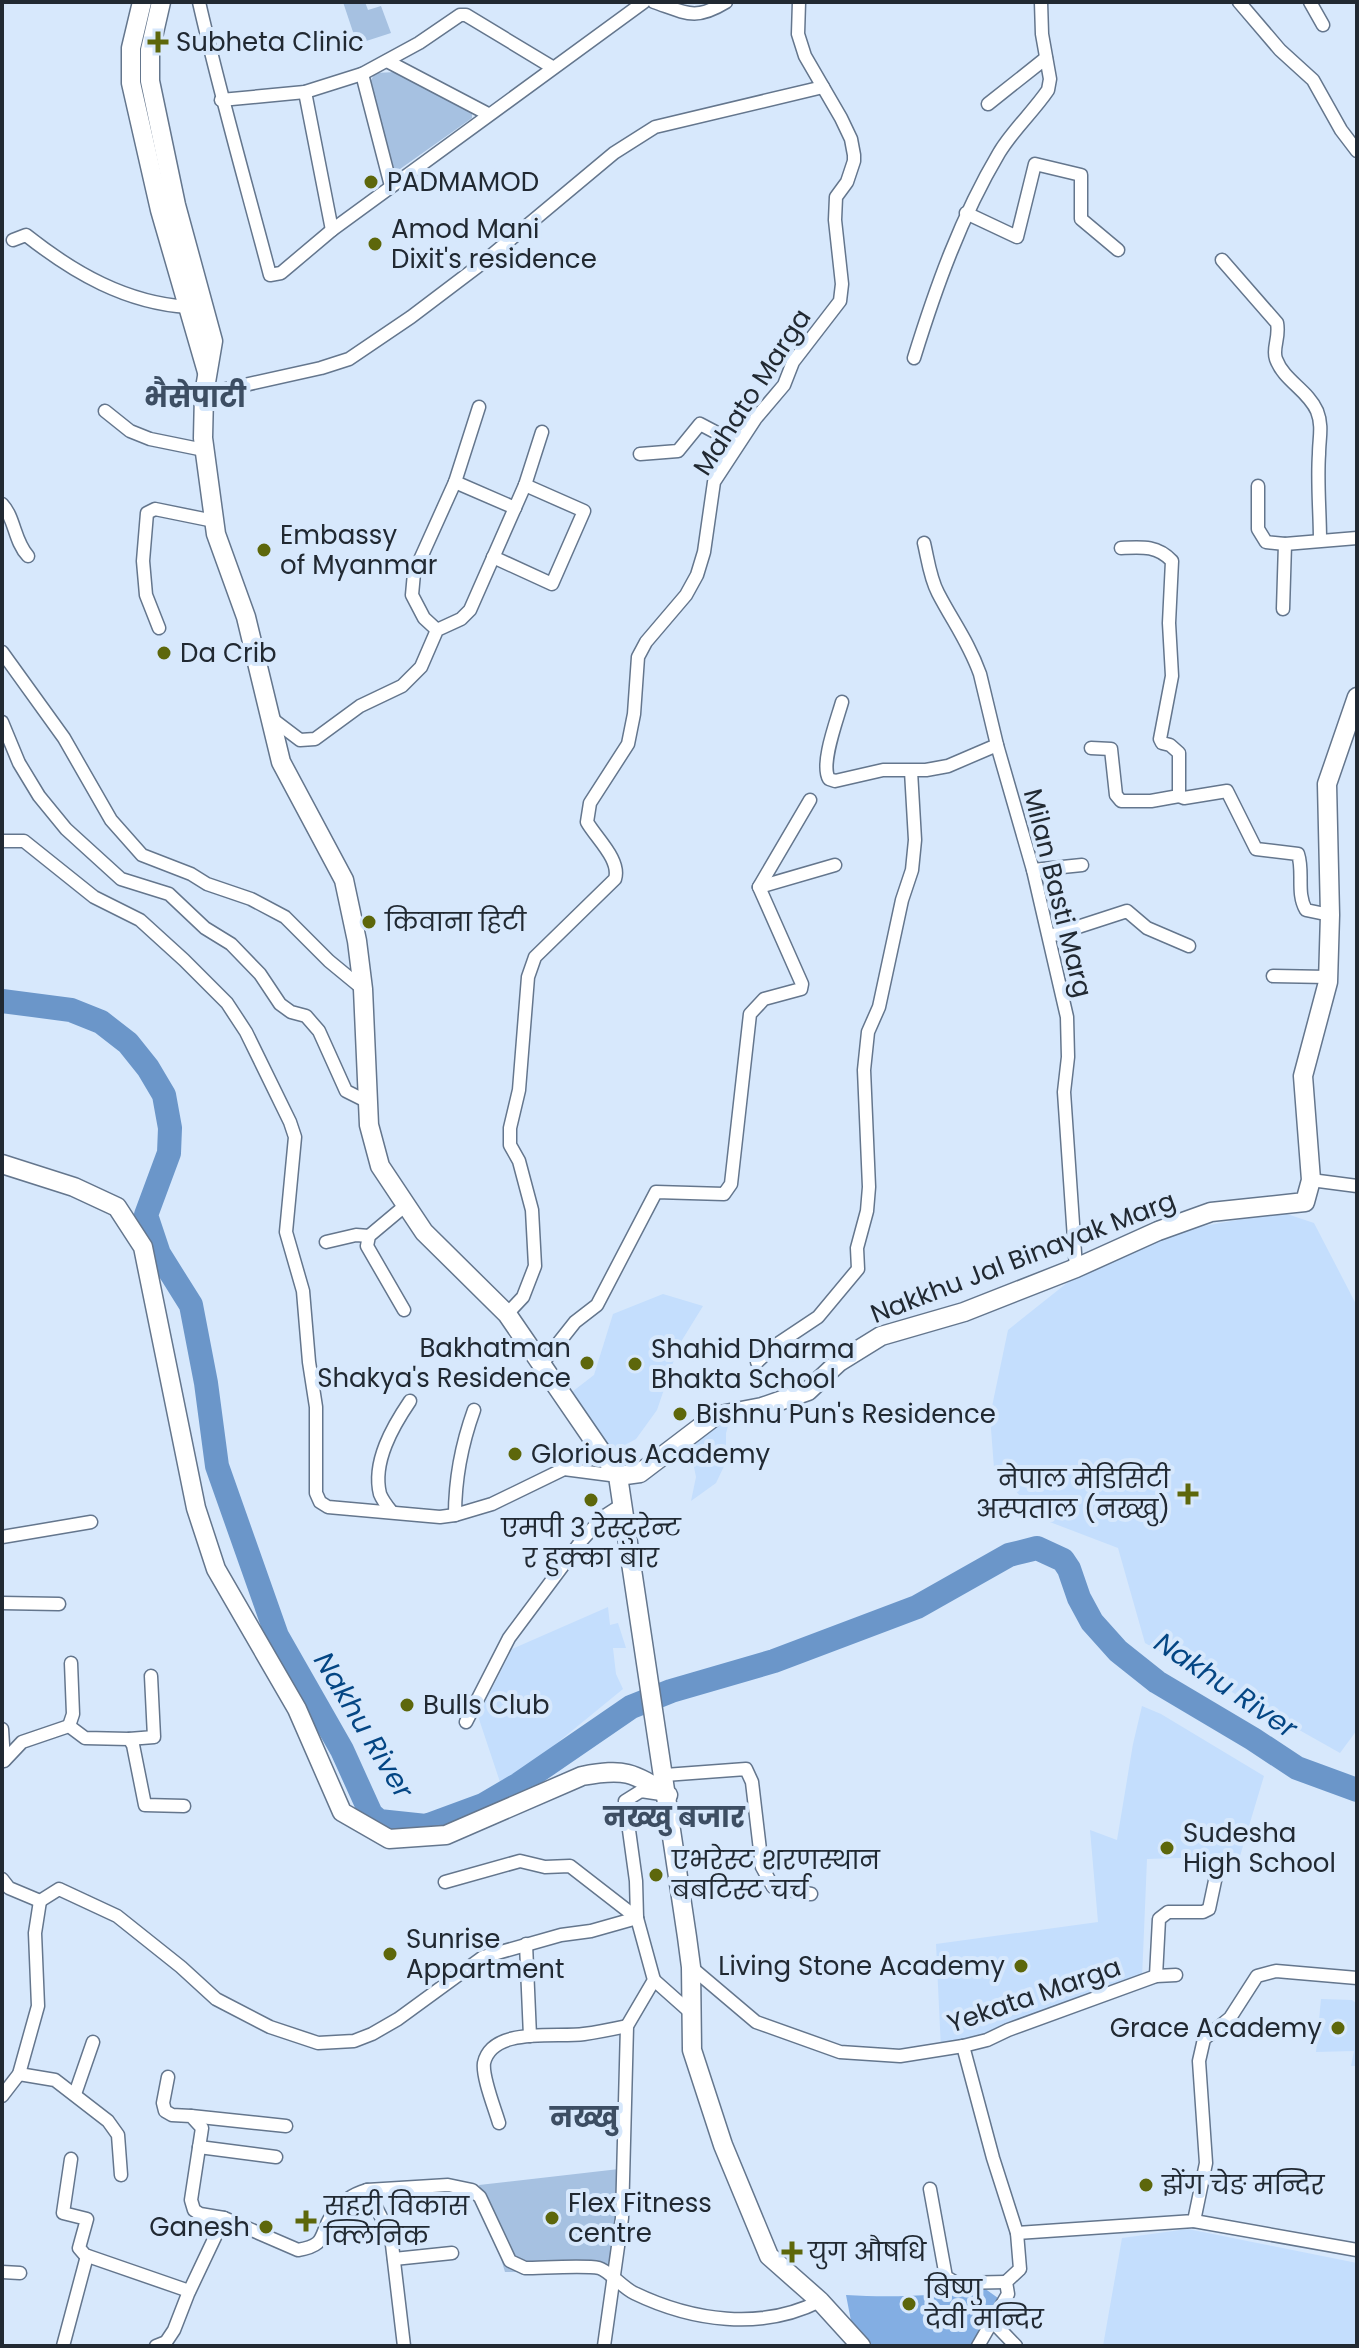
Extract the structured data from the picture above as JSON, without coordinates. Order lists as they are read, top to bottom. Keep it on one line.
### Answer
{"streets":{"main road":["Nakkhu Jal Binayak Marg"],"street":["Mahato Marga","Milan Basti Marg","Yekata Marga"]},"crossings":[["Milan Basti Marg","Nakkhu Jal Binayak Marg"]],"districts":["भैसेपाटी","नख्खु बजार","नख्खु"],"water":["Nakhu River"],"places":{"health":["Subheta Clinic","नेपाल मेडिसिटी अस्पताल (नख्खु)","सहरी विकास क्लिनिक","युग औषधि"],"other":["PADMAMOD","Amod Mani Dixit's residence","Embassy of Myanmar","Da Crib","किवाना हिटी","Bakhatman Shakya's Residence","Shahid Dharma Bhakta School","Bishnu Pun's Residence","Glorious Academy","एमपी 3 रेस्टुरेन्ट र हुक्का बार","Bulls Club","Sudesha High School","एभरेस्ट शरणस्थान बबटिस्ट चर्च","Sunrise Appartment","Living Stone Academy","Grace Academy","झेंग चेङ मन्दिर","Flex Fitness centre","Ganesh","बिष्णु देवी मन्दिर"]}}
